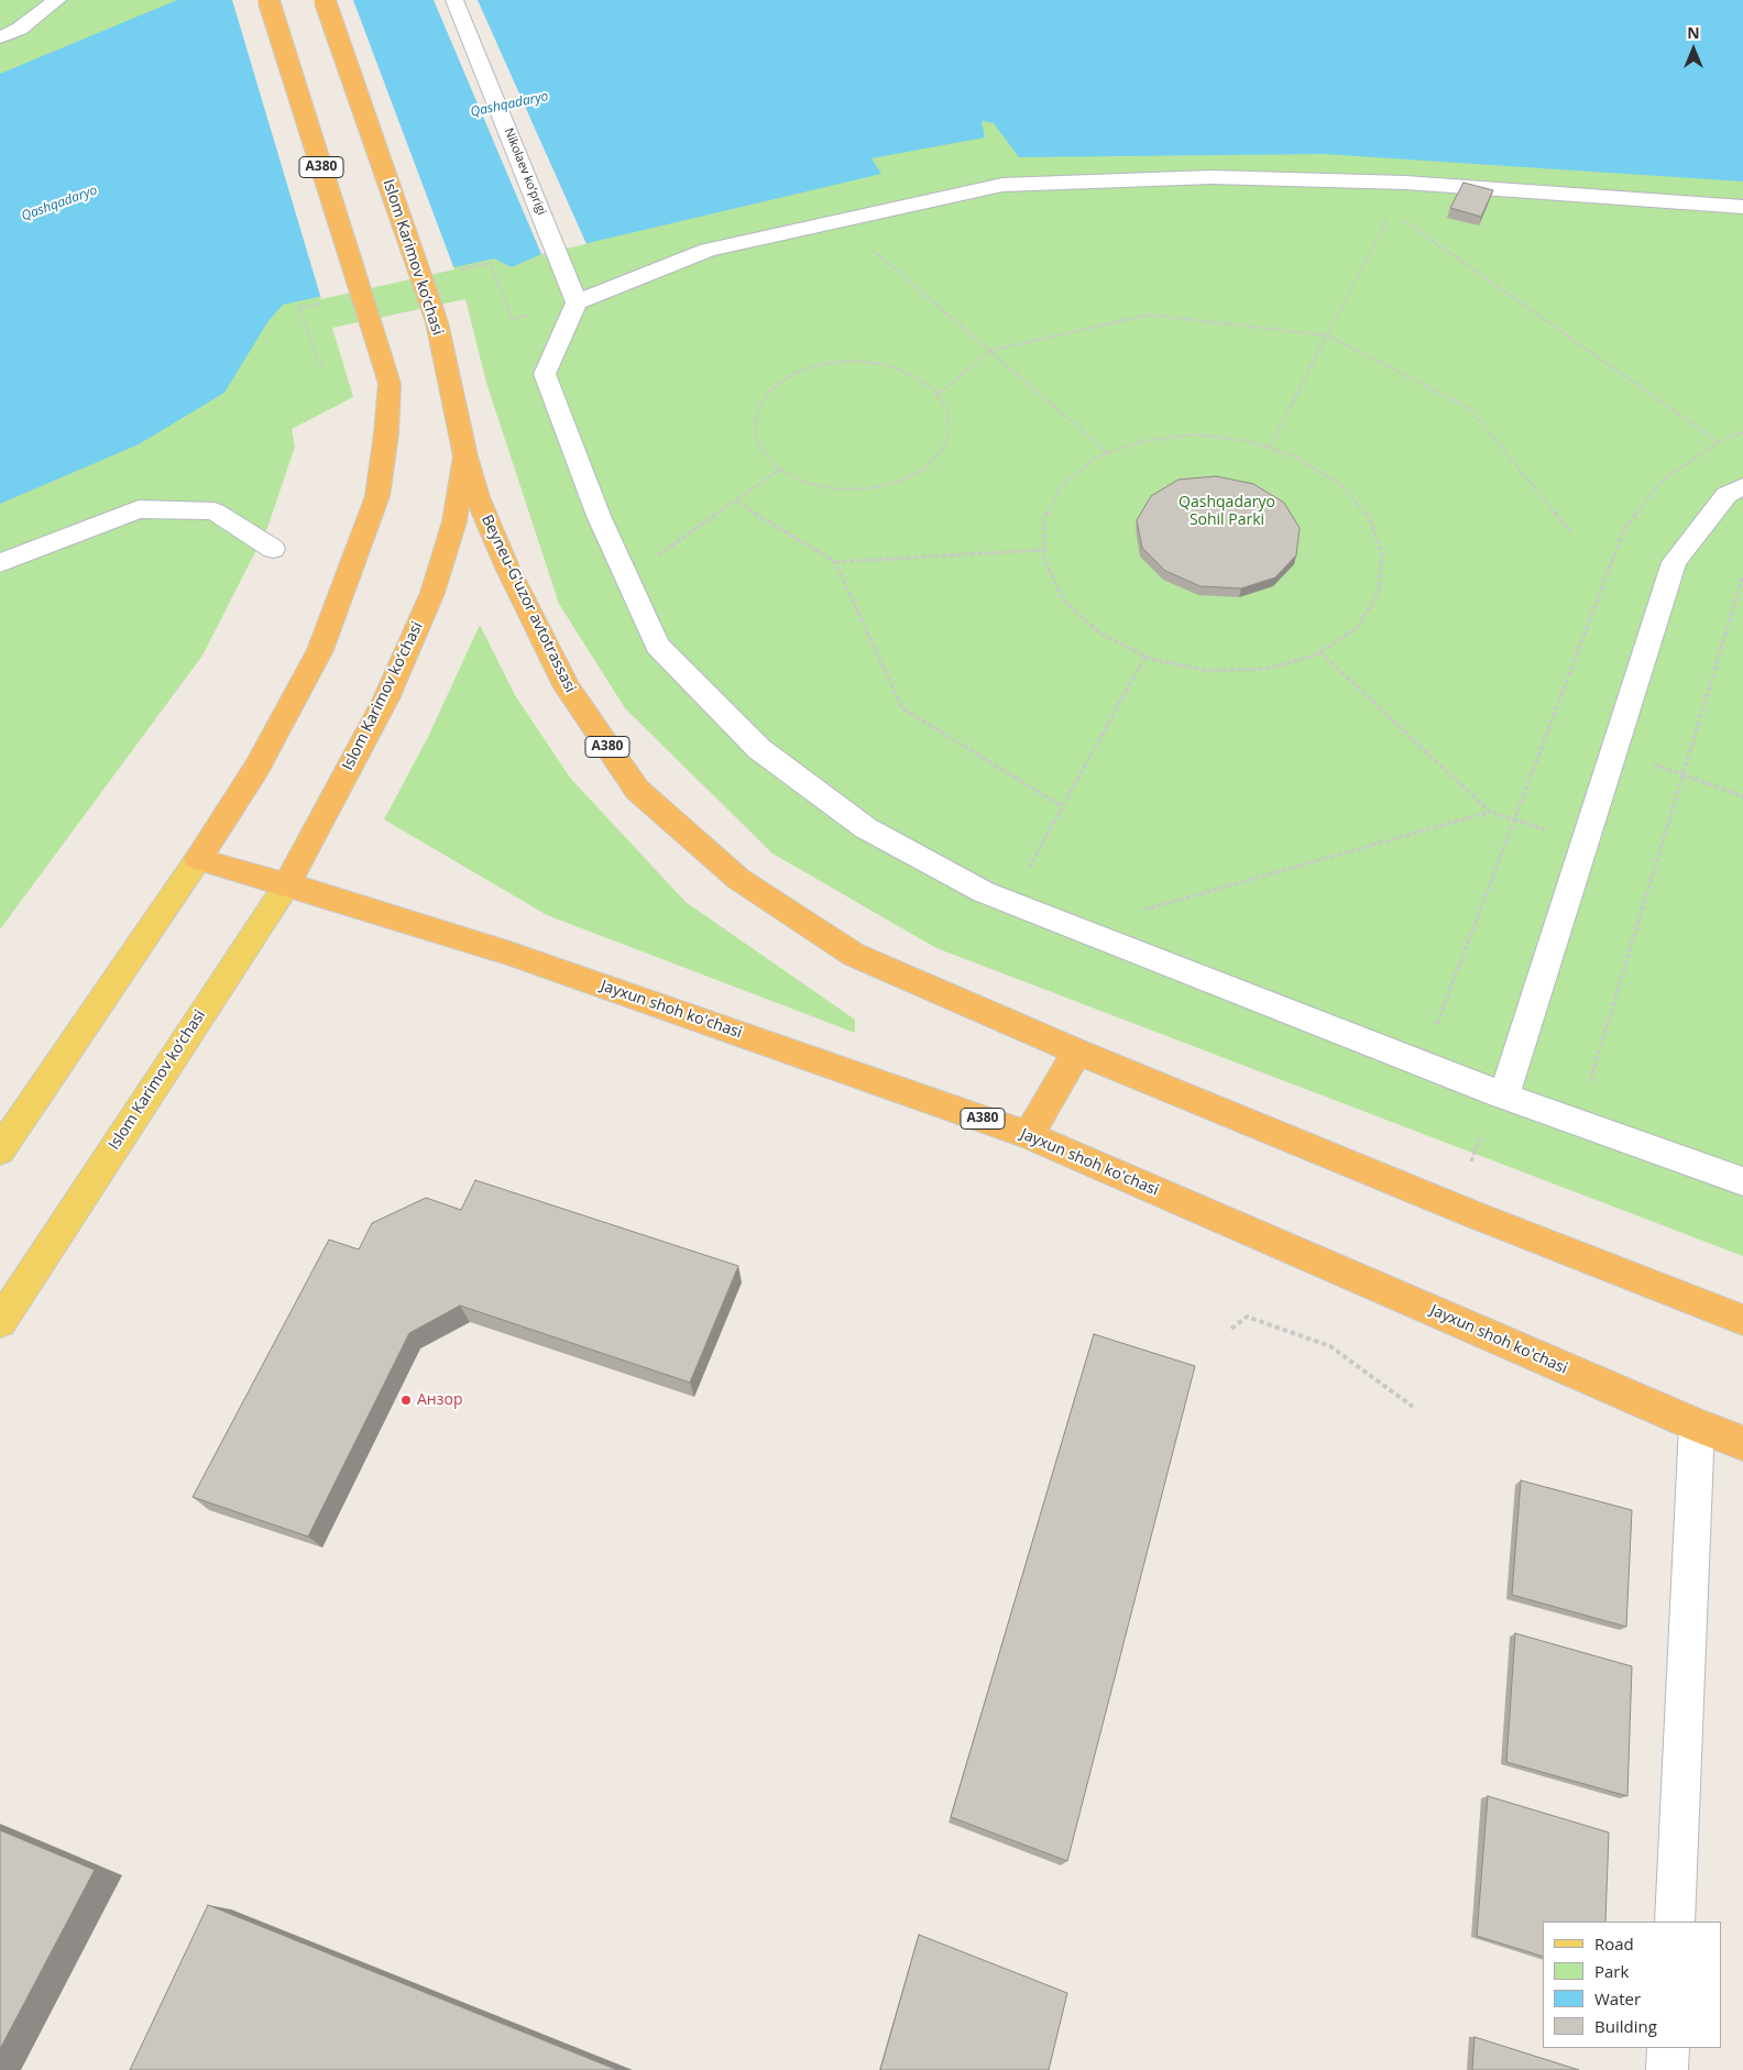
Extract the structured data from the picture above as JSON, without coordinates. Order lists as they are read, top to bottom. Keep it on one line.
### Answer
{"streets":{"highway":["A380","Islom Karimov ko‘chasi","Beyneu-G'uzor avtotrassasi","Jayxun shoh ko'chasi"],"street":["Nikolaev ko‘prigi"]},"crossings":[["A380","Beyneu-G'uzor avtotrassasi"],["A380","Jayxun shoh ko'chasi"],["Islom Karimov ko‘chasi","Beyneu-G'uzor avtotrassasi"],["Islom Karimov ko‘chasi","Jayxun shoh ko'chasi"]],"water":["Qashqadaryo"],"parks":["Qashqadaryo Sohil Parki"],"places":["Анзор"],"legend":["Road","Park","Water","Building"],"north":"top"}
